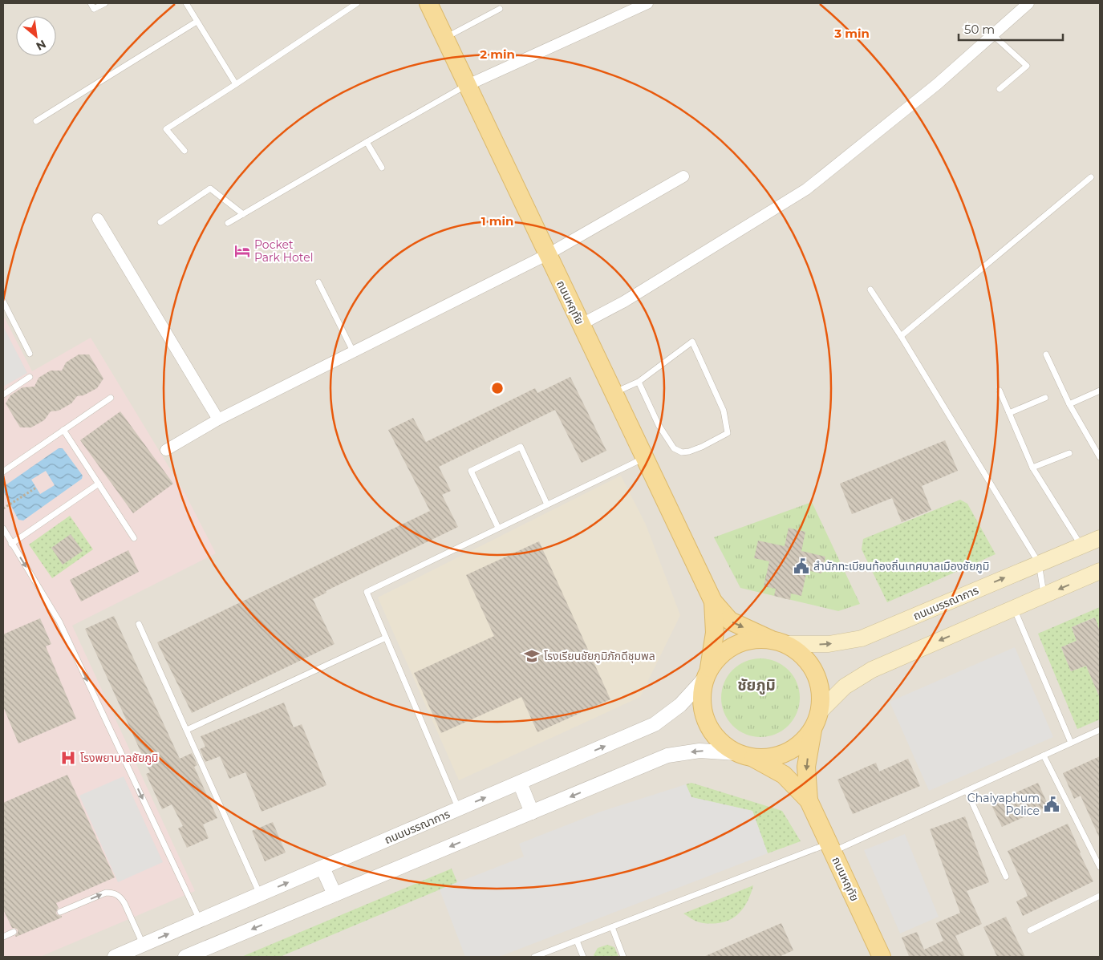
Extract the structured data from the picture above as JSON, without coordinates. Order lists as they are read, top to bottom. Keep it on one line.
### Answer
{"streets":{"main road":["ถนนหฤทัย","ถนนบรรณาการ"]},"crossings":[["ถนนหฤทัย","ถนนบรรณาการ"]],"districts":["ชัยภูมิ"],"places":{"hotel":["Pocket Park Hotel"],"public building":["สำนักทะเบียนท้องถิ่นเทศบาลเมืองชัยภูมิ","Chaiyaphum Police"],"school or university":["โรงเรียนชัยภูมิภักดีชุมพล"],"hospital":["โรงพยาบาลชัยภูมิ"]},"scale_bar":"50 m","north":"bottom right","rings":["3 min","2 min","1 min"]}
